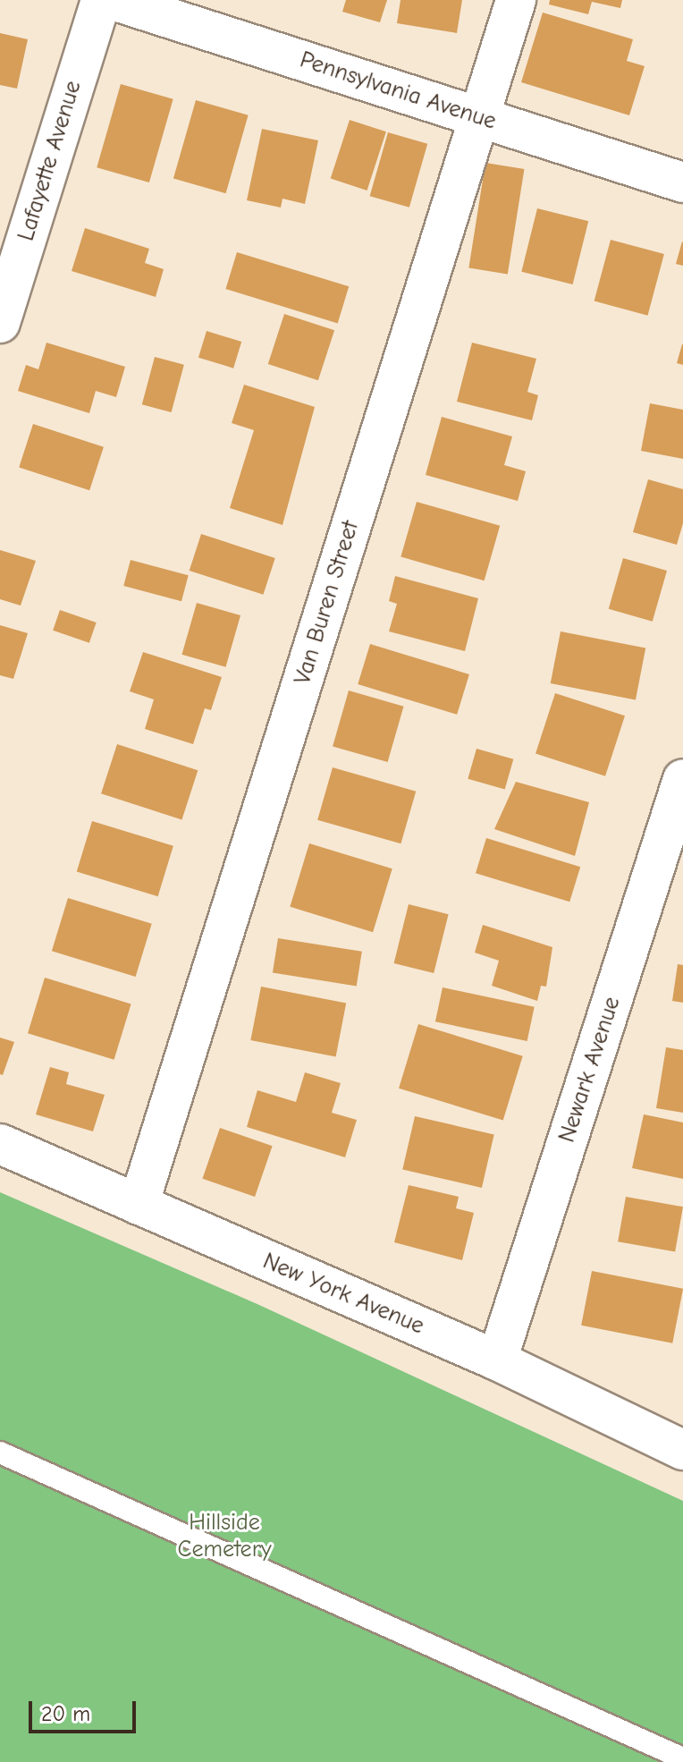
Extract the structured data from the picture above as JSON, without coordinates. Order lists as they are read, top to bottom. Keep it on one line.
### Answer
{"streets":{"street":["Pennsylvania Avenue","Lafayette Avenue","Van Buren Street","Newark Avenue","New York Avenue"]},"crossings":[["Pennsylvania Avenue","Van Buren Street"],["Van Buren Street","New York Avenue"],["Newark Avenue","New York Avenue"]],"parks":["Hillside Cemetery"],"scale_bar":"20 m"}
